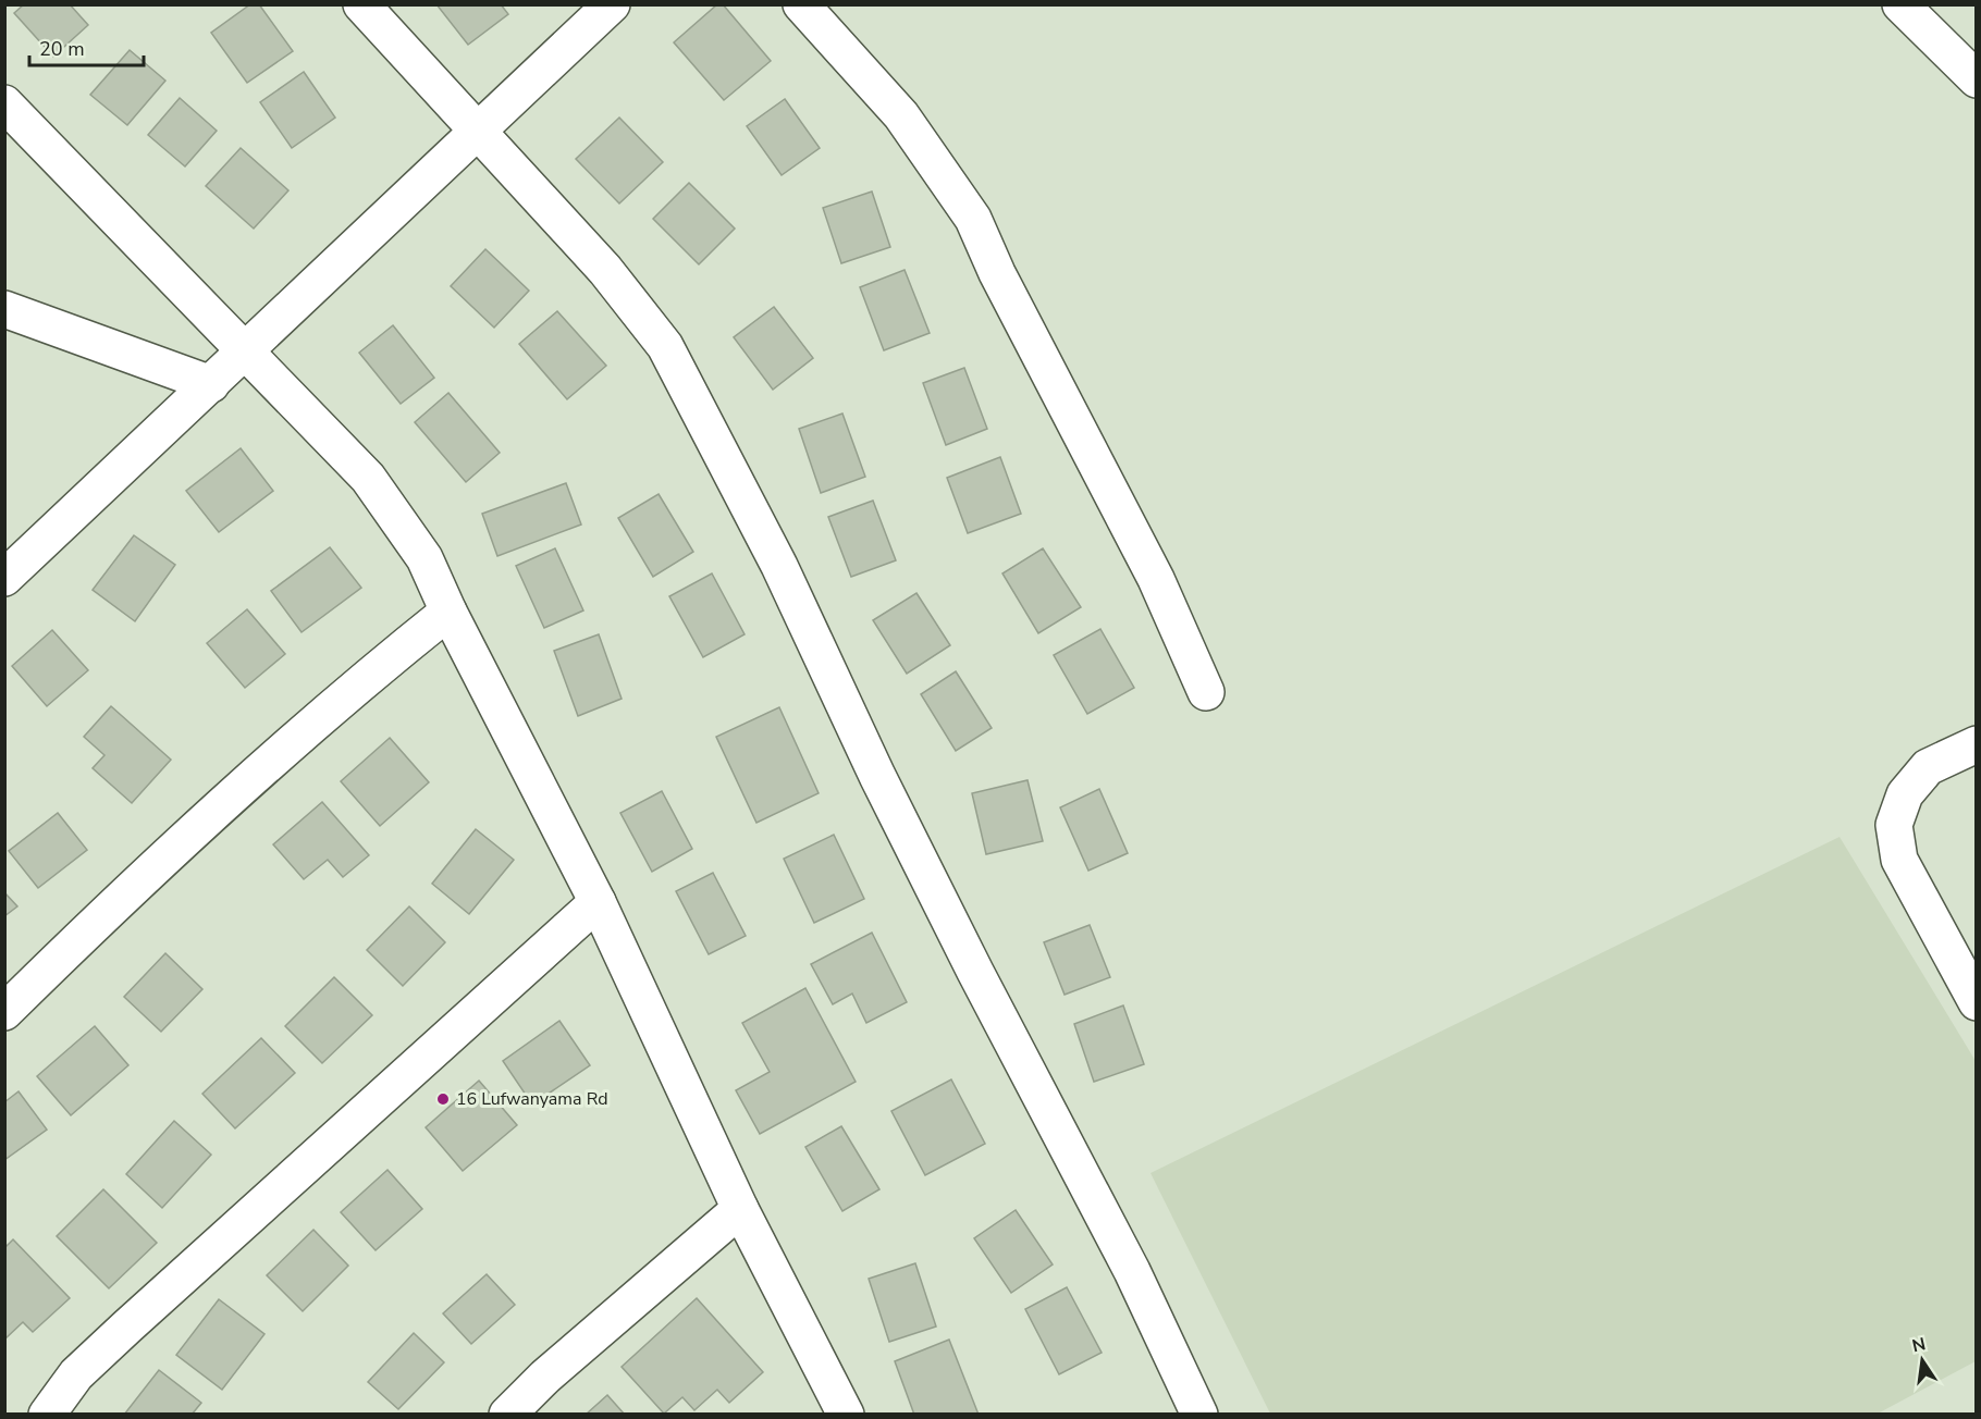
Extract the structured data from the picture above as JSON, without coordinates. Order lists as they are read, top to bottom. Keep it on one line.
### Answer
{"places":["16 Lufwanyama Rd"],"scale_bar":"20 m","north":"top"}
